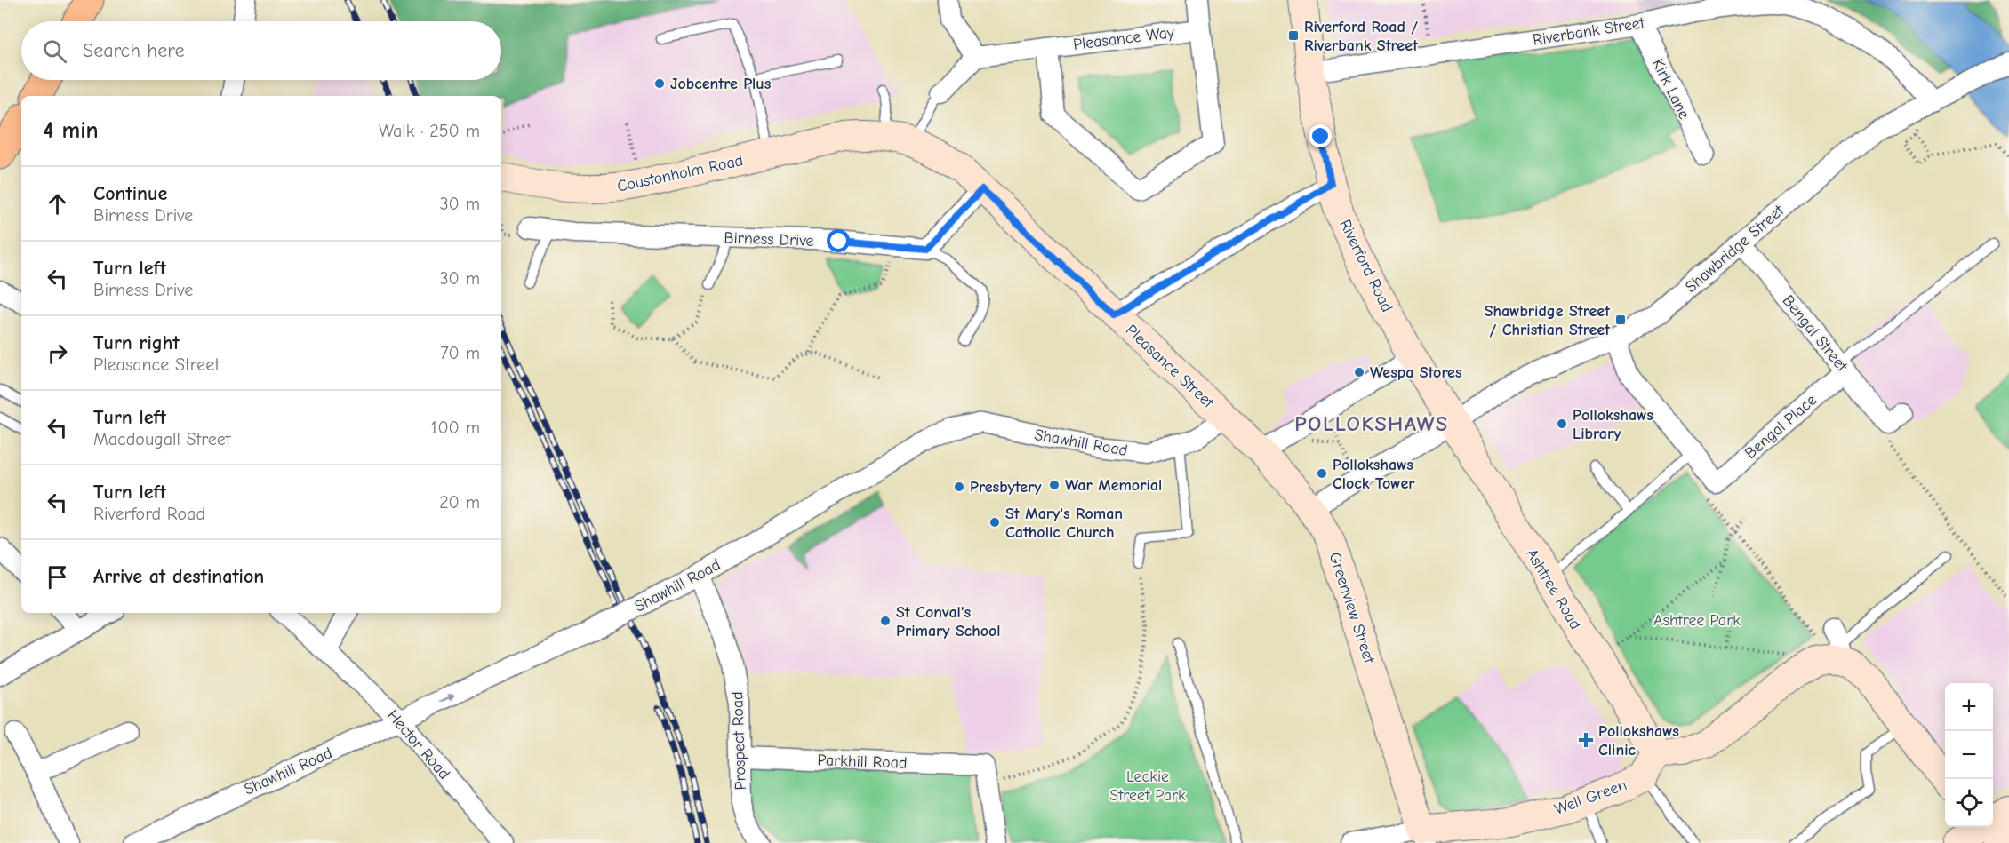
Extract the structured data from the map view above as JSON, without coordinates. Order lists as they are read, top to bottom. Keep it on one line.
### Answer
{"streets":{"street":["Riverbank Street","Pleasance Way","Kirk Lane","Coustonholm Road","Birness Drive","Shawbridge Street","Riverford Road","Bengal Street","Pleasance Street","Bengal Place","Shawhill Road","Ashtree Road","Greenview Street","Prospect Road","Hector Road","Parkhill Road","Well Green"]},"crossings":[["Riverbank Street","Kirk Lane"],["Riverbank Street","Shawbridge Street"],["Riverbank Street","Riverford Road"],["Coustonholm Road","Pleasance Street"],["Shawbridge Street","Riverford Road"],["Shawbridge Street","Bengal Street"],["Shawbridge Street","Ashtree Road"],["Shawbridge Street","Greenview Street"],["Riverford Road","Ashtree Road"],["Bengal Street","Bengal Place"],["Pleasance Street","Shawhill Road"],["Pleasance Street","Greenview Street"],["Shawhill Road","Greenview Street"],["Shawhill Road","Prospect Road"],["Shawhill Road","Hector Road"],["Ashtree Road","Well Green"],["Greenview Street","Well Green"],["Prospect Road","Parkhill Road"]],"districts":["POLLOKSHAWS"],"parks":["Ashtree Park","Leckie Street Park"],"places":{"transit":["Riverford Road / Riverbank Street","Shawbridge Street / Christian Street"],"other":["Jobcentre Plus","Wespa Stores","Pollokshaws Library","Pollokshaws Clock Tower","War Memorial","Presbytery","St Mary's Roman Catholic Church","St Conval's Primary School"],"health":["Pollokshaws Clinic"]},"page":{"search":"Search here","heading":["4 min","Walk · 250 m"],"list":[["Continue","Birness Drive","30 m"],["Turn left","Birness Drive","30 m"],["Turn right","Pleasance Street","70 m"],["Turn left","Macdougall Street","100 m"],["Turn left","Riverford Road","20 m"],"Arrive at destination"],"map_buttons":["+","−"]}}
